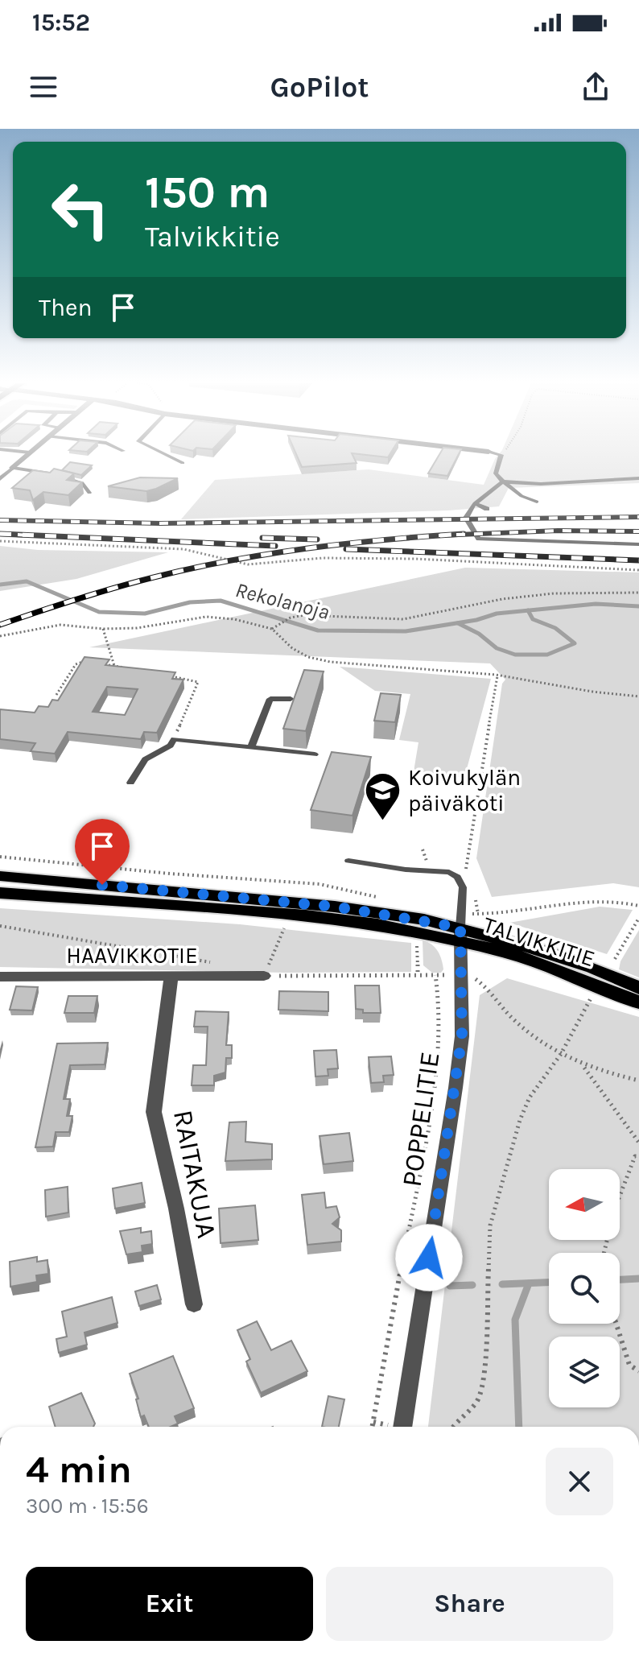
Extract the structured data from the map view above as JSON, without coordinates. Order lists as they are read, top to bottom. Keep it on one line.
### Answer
{"streets":{"main road":["TALVIKKITIE"],"street":["HAAVIKKOTIE","POPPELITIE","RAITAKUJA"]},"crossings":[["TALVIKKITIE","POPPELITIE"],["HAAVIKKOTIE","RAITAKUJA"]],"water":["Rekolanoja"],"places":{"school or university":["Koivukylän päiväkoti"]},"north":"left","page":{"status":"15:52","header":"GoPilot","turn":["150 m","Talvikkitie"],"then":"Then","heading":["4 min","300 m · 15:56"],"buttons":["Exit","Share"]}}
